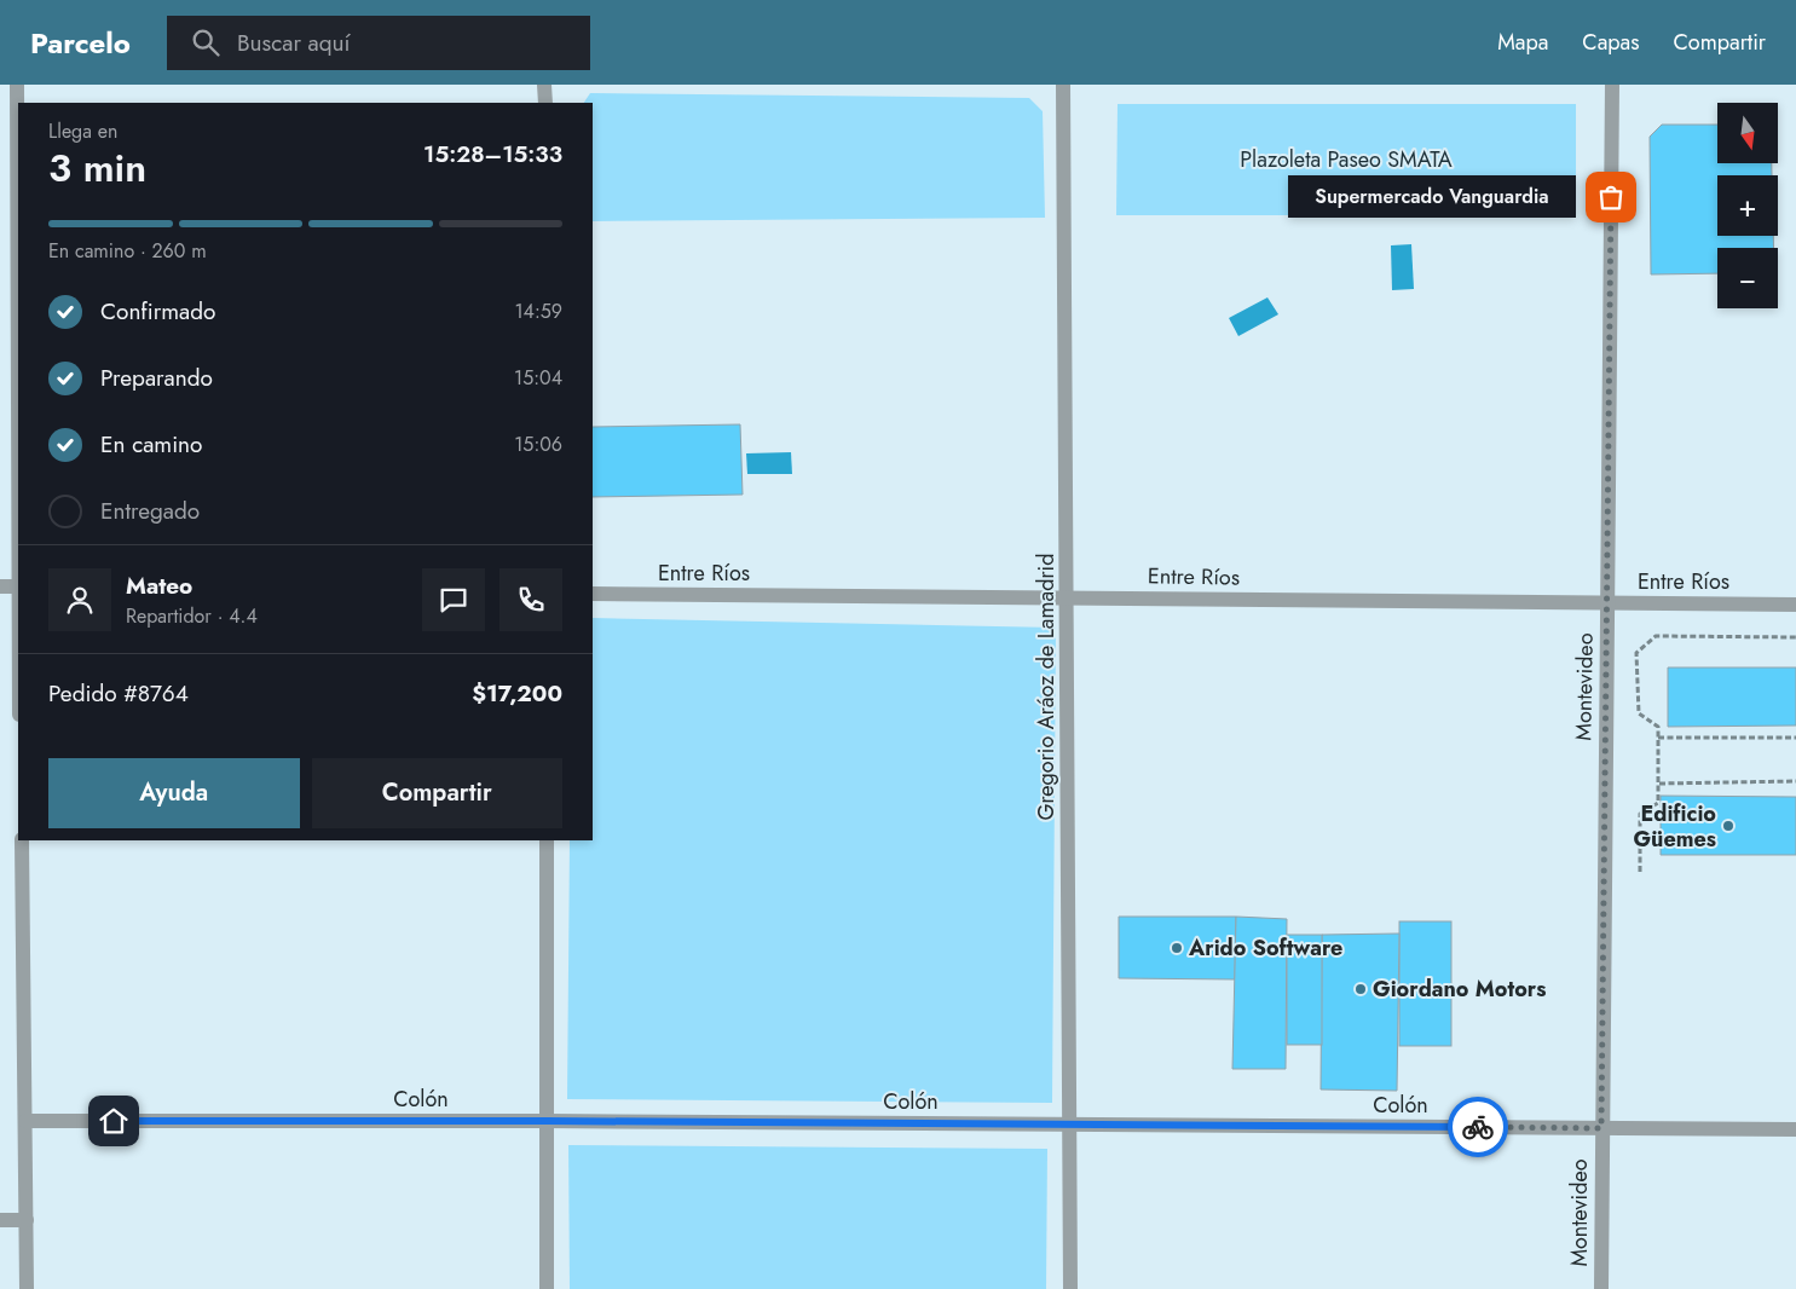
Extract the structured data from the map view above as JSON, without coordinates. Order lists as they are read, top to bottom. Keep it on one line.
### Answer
{"streets":{"street":["Entre Ríos","Gregorio Aráoz de Lamadrid","Montevideo","Colón"]},"crossings":[["Entre Ríos","Gregorio Aráoz de Lamadrid"],["Entre Ríos","Montevideo"],["Gregorio Aráoz de Lamadrid","Colón"],["Montevideo","Colón"]],"parks":["Plazoleta Paseo SMATA"],"places":["Supermercado Vanguardia","Edificio Güemes","Arido Software","Giordano Motors"],"north":"bottom","page":{"header":"Parcelo","search":"Buscar aquí","nav":["Mapa","Capas","Compartir"],"map_buttons":["+","−"],"heading":["3 min","Llega en","15:28–15:33"],"panel":["Mateo","Repartidor · 4.4","Pedido #8764","$17,200"],"bubble":"Supermercado Vanguardia","bar":"En camino · 260 m","list":[["Confirmado","14:59"],["Preparando","15:04"],["En camino","15:06"],"Entregado"],"buttons":["Ayuda","Compartir"]}}
